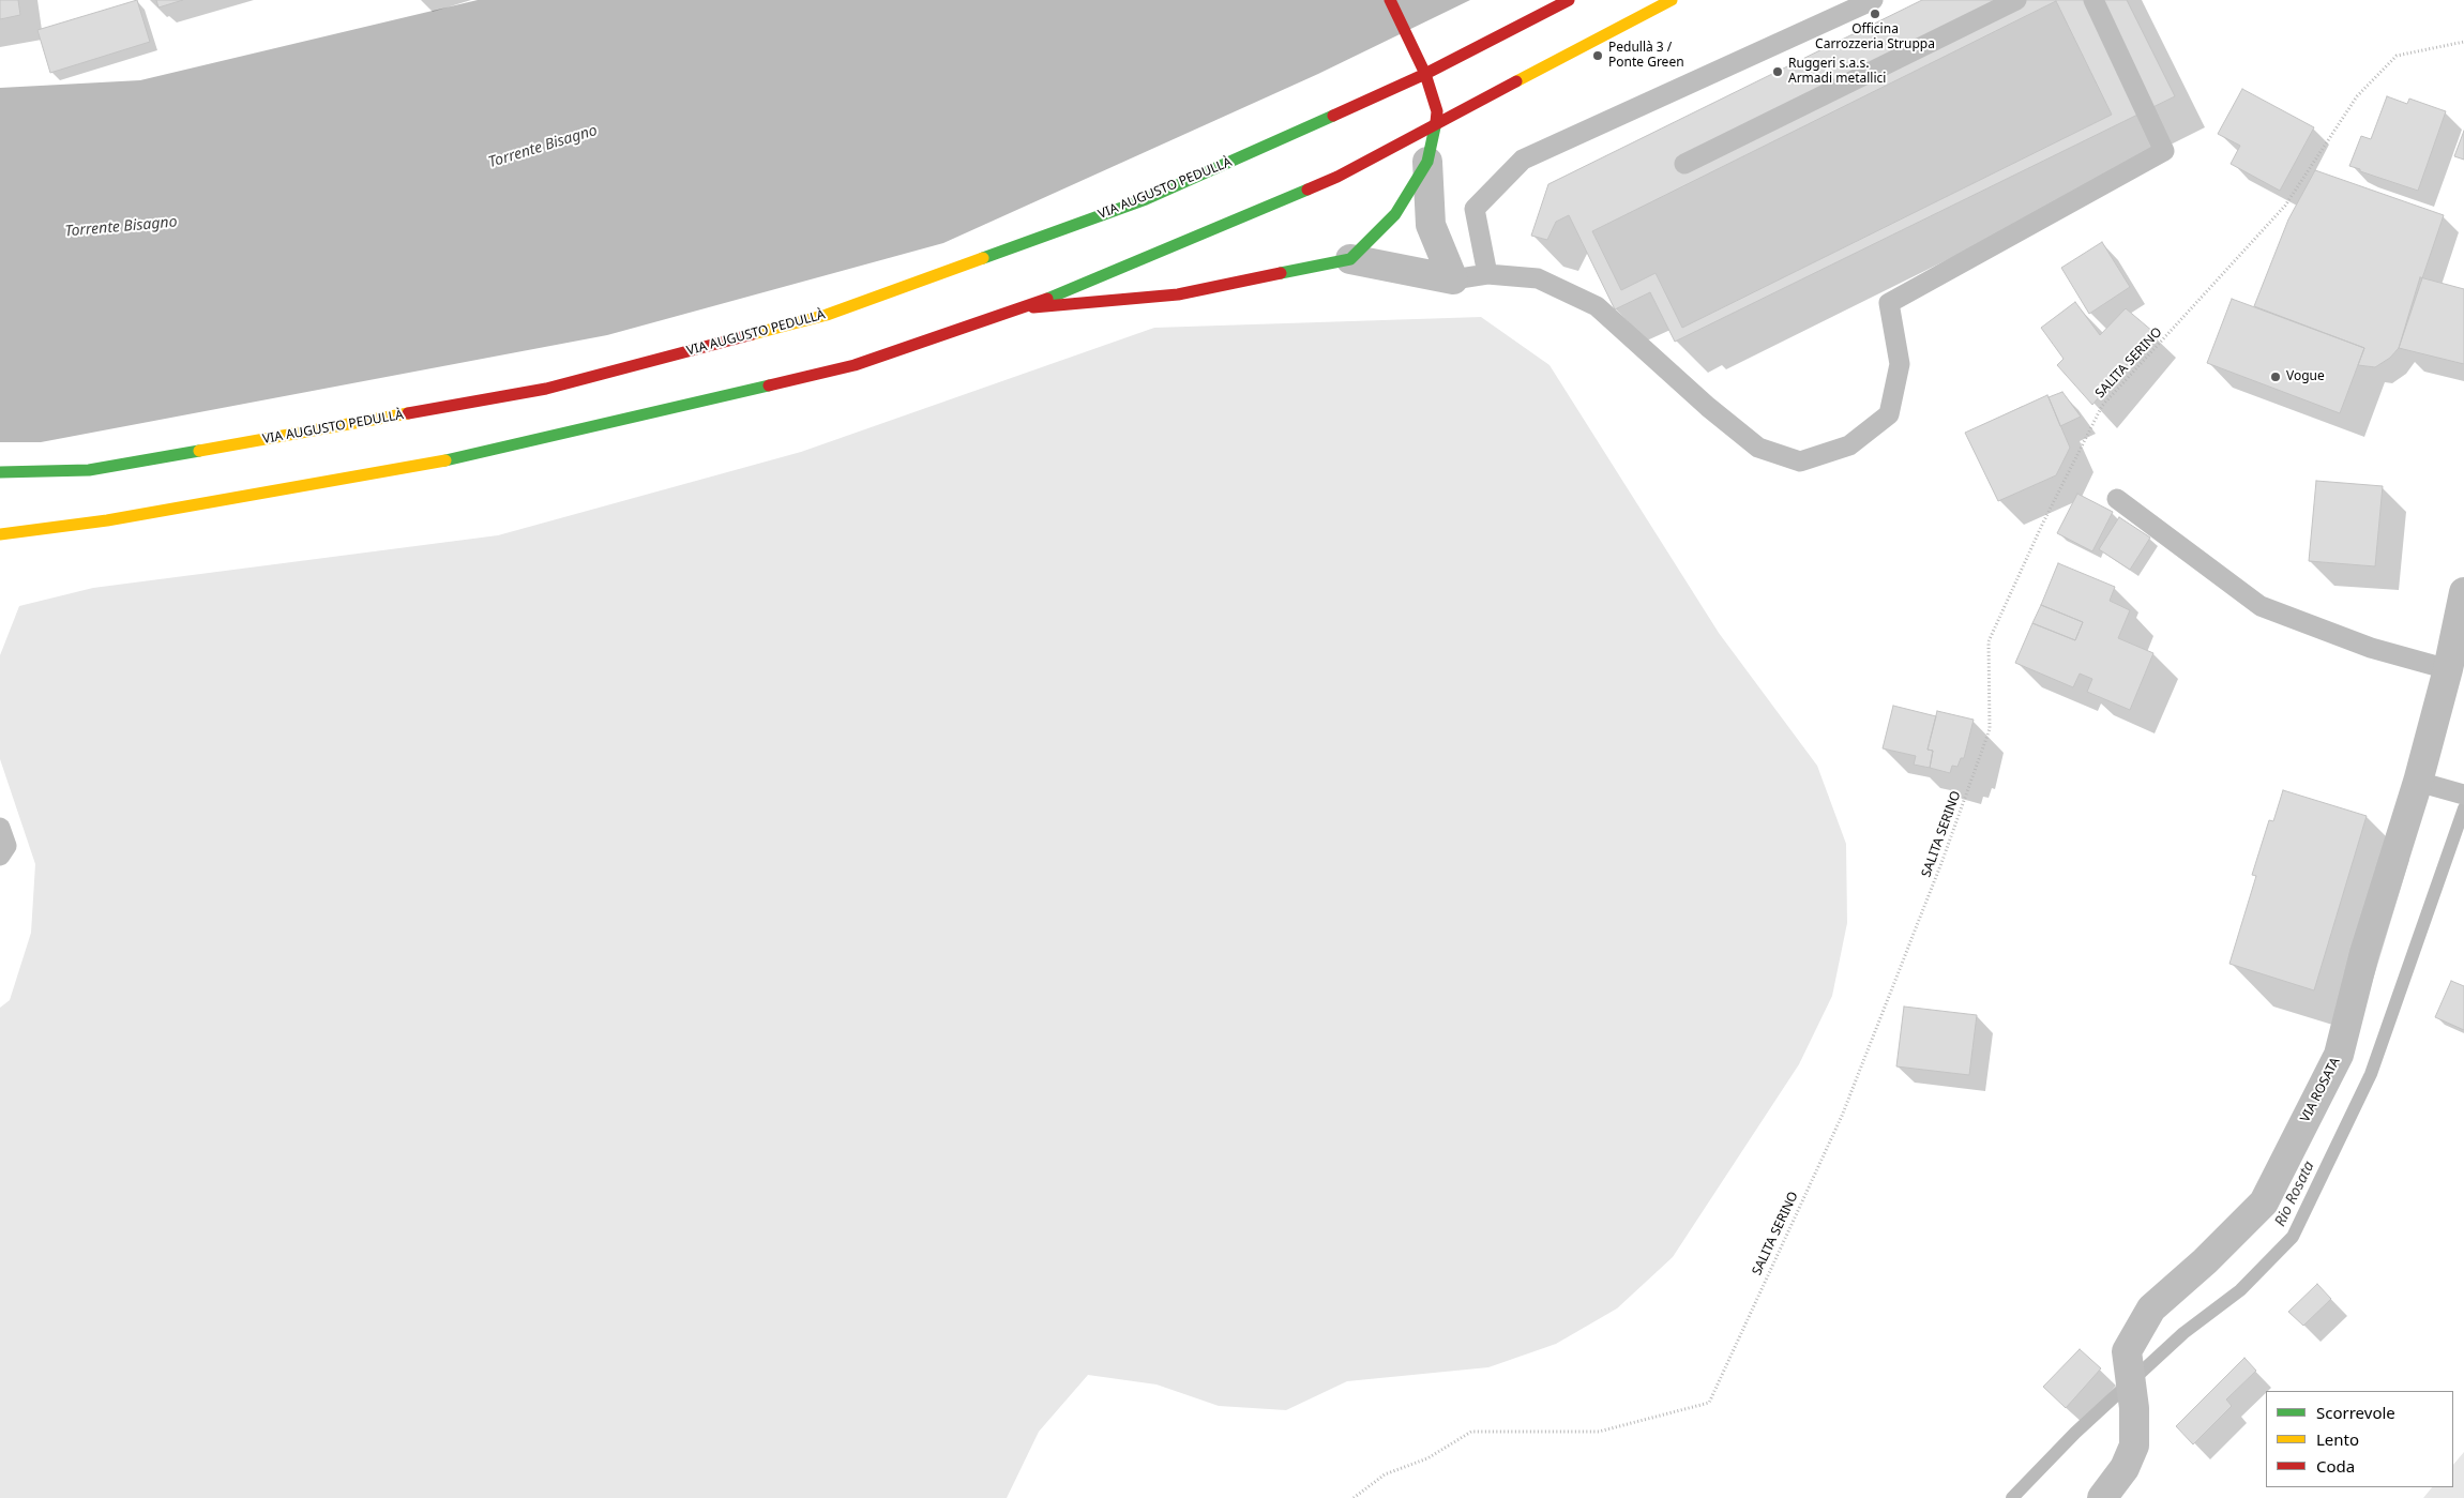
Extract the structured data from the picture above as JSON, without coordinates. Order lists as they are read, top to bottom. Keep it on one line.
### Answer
{"streets":{"main road":["VIA AUGUSTO PEDULLÀ"],"street":["VIA ROSATA"],"path":["SALITA SERINO"]},"water":["Torrente Bisagno","Rio Rosata"],"places":["Officina Carrozzeria Struppa","Pedullà 3 / Ponte Green","Ruggeri s.a.s. Armadi metallici","Vogue"],"legend":["Scorrevole","Lento","Coda"]}
